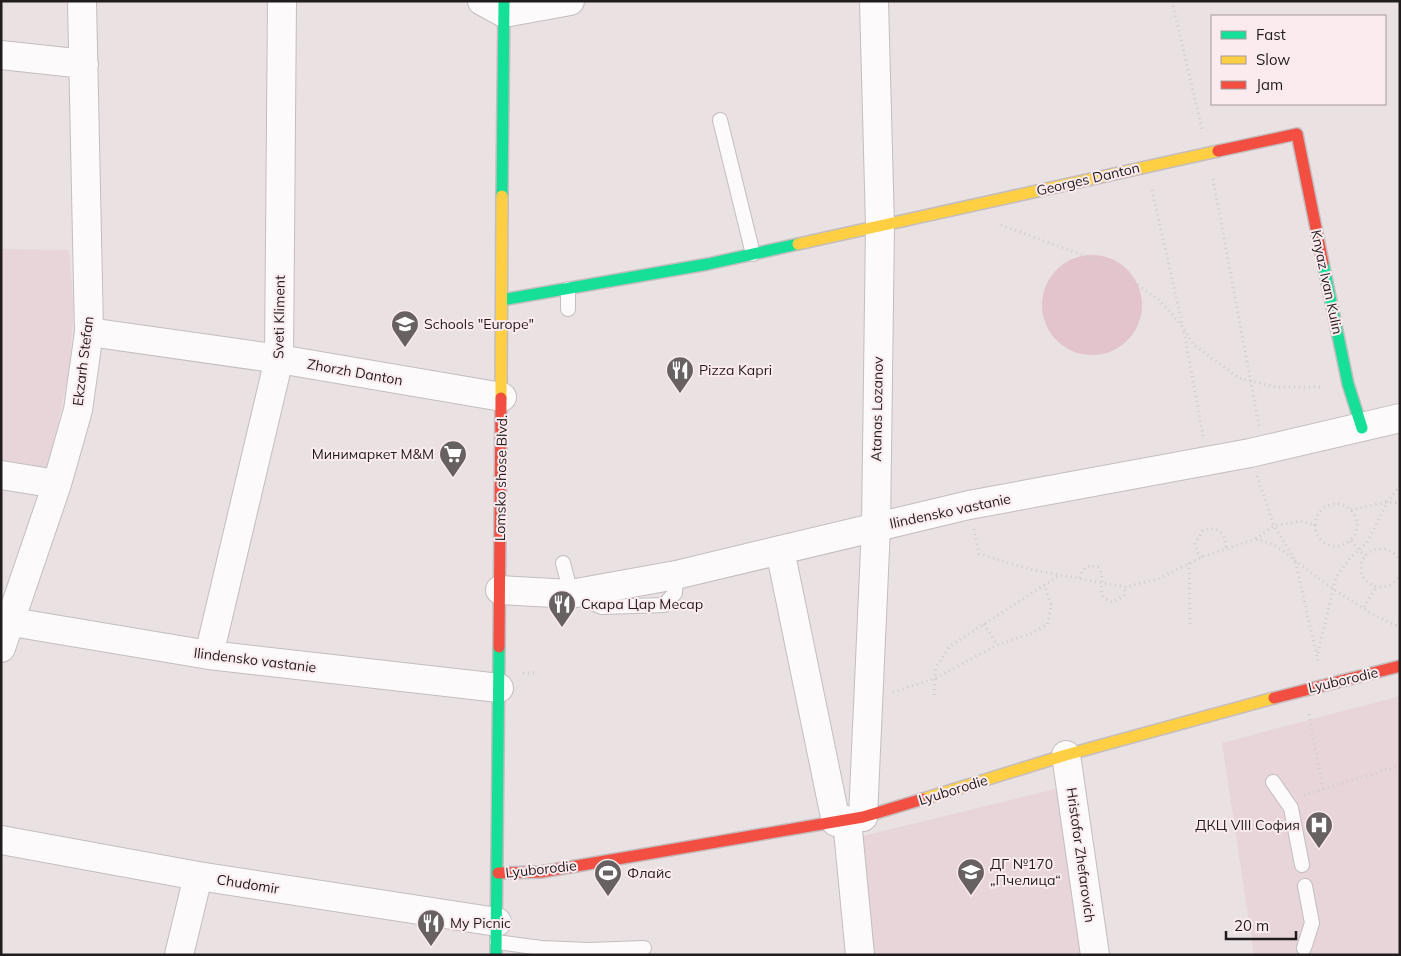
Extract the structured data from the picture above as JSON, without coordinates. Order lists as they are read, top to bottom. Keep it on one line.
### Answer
{"streets":{"street":["Georges Danton","Knyaz Ivan Kulin","Sveti Kliment","Ekzarh Stefan","Zhorzh Danton","Atanas Lozanov","Lomsko shose Blvd.","Ilindensko vastanie","Lyuborodie","Hristofor Zhefarovich","Chudomir"]},"crossings":[["Georges Danton","Knyaz Ivan Kulin"],["Georges Danton","Atanas Lozanov"],["Georges Danton","Lomsko shose Blvd."],["Knyaz Ivan Kulin","Ilindensko vastanie"],["Sveti Kliment","Zhorzh Danton"],["Sveti Kliment","Ilindensko vastanie"],["Ekzarh Stefan","Zhorzh Danton"],["Ekzarh Stefan","Ilindensko vastanie"],["Zhorzh Danton","Lomsko shose Blvd."],["Atanas Lozanov","Ilindensko vastanie"],["Atanas Lozanov","Lyuborodie"],["Lomsko shose Blvd.","Ilindensko vastanie"],["Lomsko shose Blvd.","Lyuborodie"],["Lomsko shose Blvd.","Chudomir"],["Lyuborodie","Hristofor Zhefarovich"]],"places":{"school or university":["Schools \"Europe\"","ДГ №170 „Пчелица“"],"restaurant":["Pizza Kapri","Скара Цар Месар","My Picnic"],"supermarket":["Минимаркет М&М"],"hospital":["ДКЦ VIII София"],"sports":["Флайс"]},"legend":["Fast","Slow","Jam"],"scale_bar":"20 m"}
